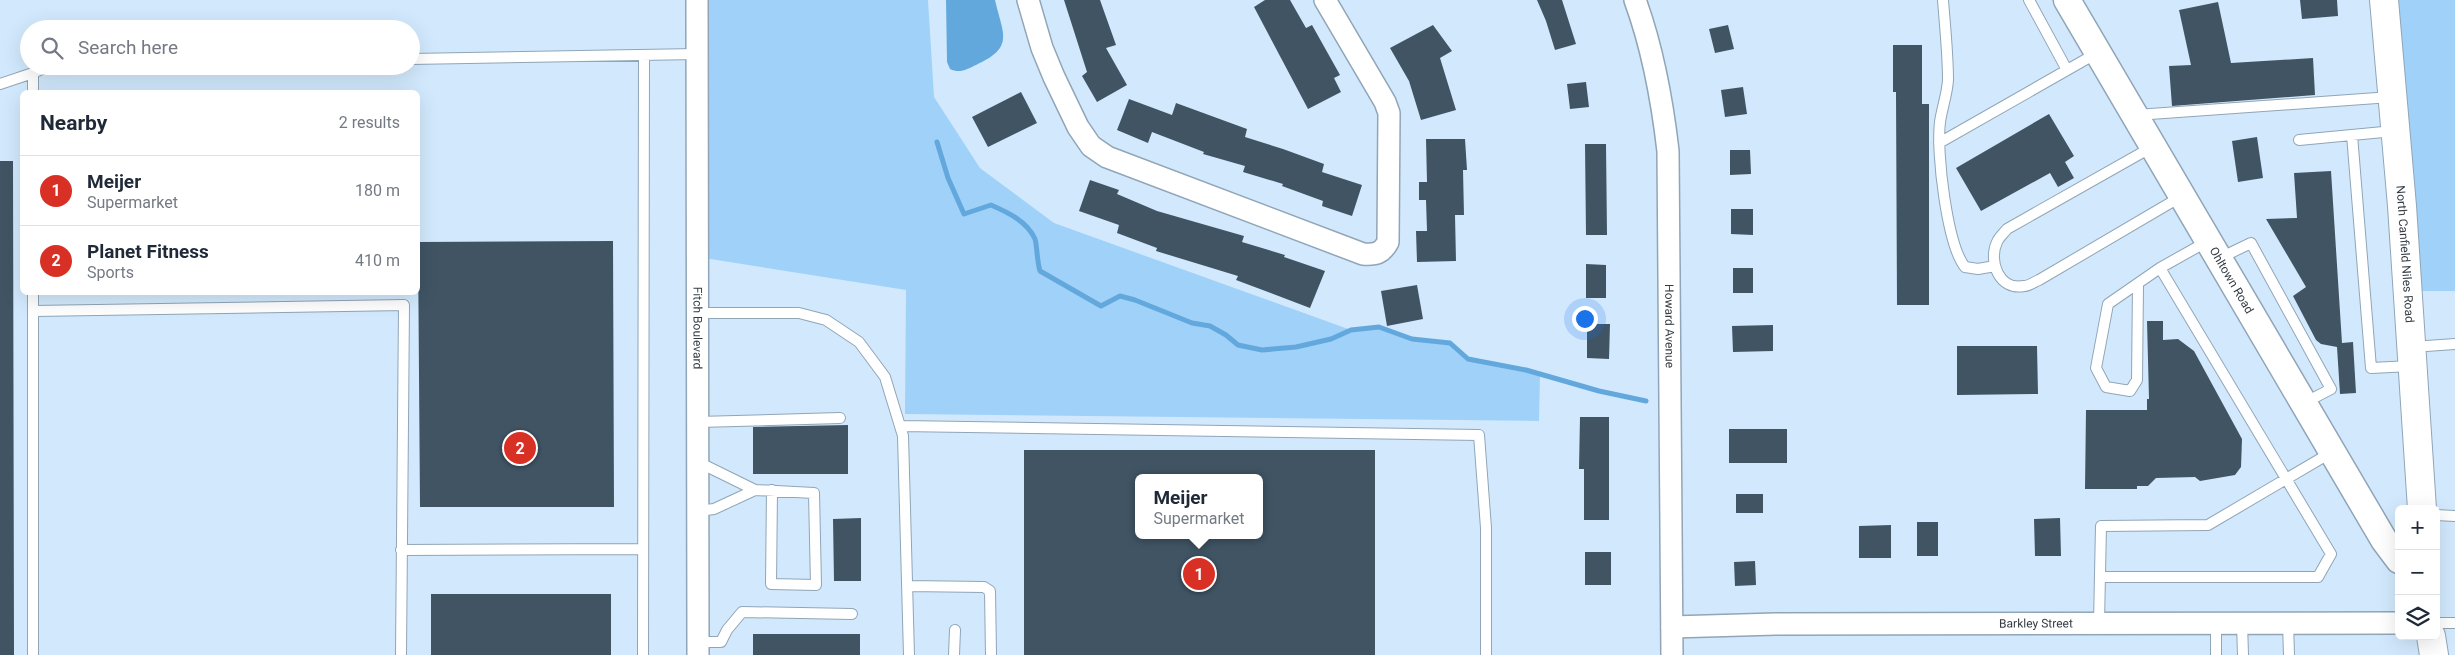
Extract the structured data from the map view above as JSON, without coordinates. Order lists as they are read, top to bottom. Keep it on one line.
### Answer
{"streets":{"main road":["North Canfield Niles Road"],"street":["Ohltown Road","Howard Avenue","Fitch Boulevard","Barkley Street"]},"crossings":[["Howard Avenue","Barkley Street"]],"page":{"search":"Search here","heading":["Nearby","2 results"],"list":[{"mark":"1","name":"Meijer","note":"Supermarket","value":"180 m"},{"mark":"2","name":"Planet Fitness","note":"Sports","value":"410 m"}],"pins":["2","1"],"popup":["Meijer","Supermarket"],"map_buttons":["+","−"]}}
